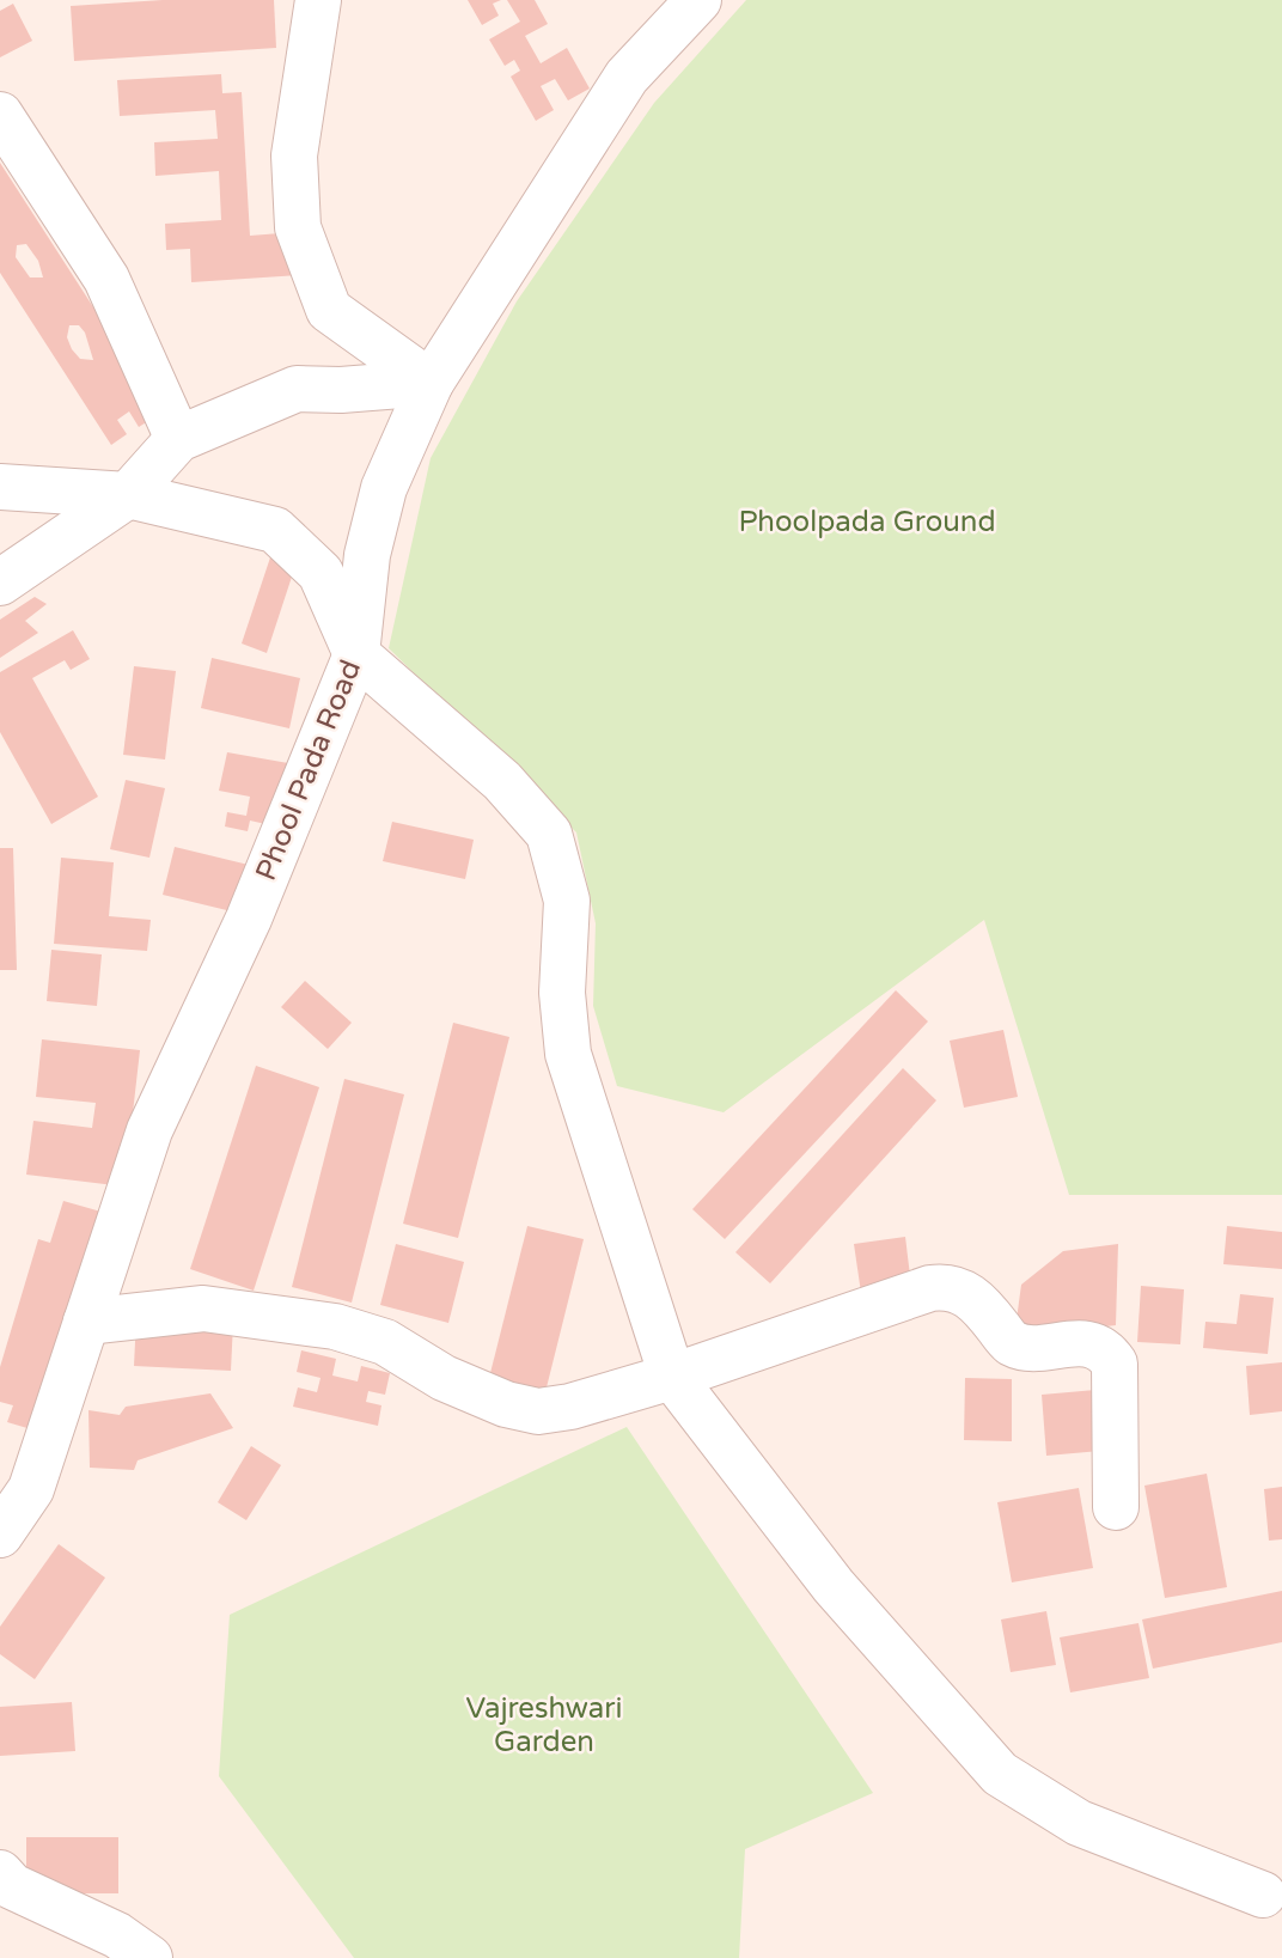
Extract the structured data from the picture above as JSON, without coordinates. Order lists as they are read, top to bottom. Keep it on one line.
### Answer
{"streets":{"street":["Phool Pada Road"]},"parks":["Phoolpada Ground","Vajreshwari Garden"]}
